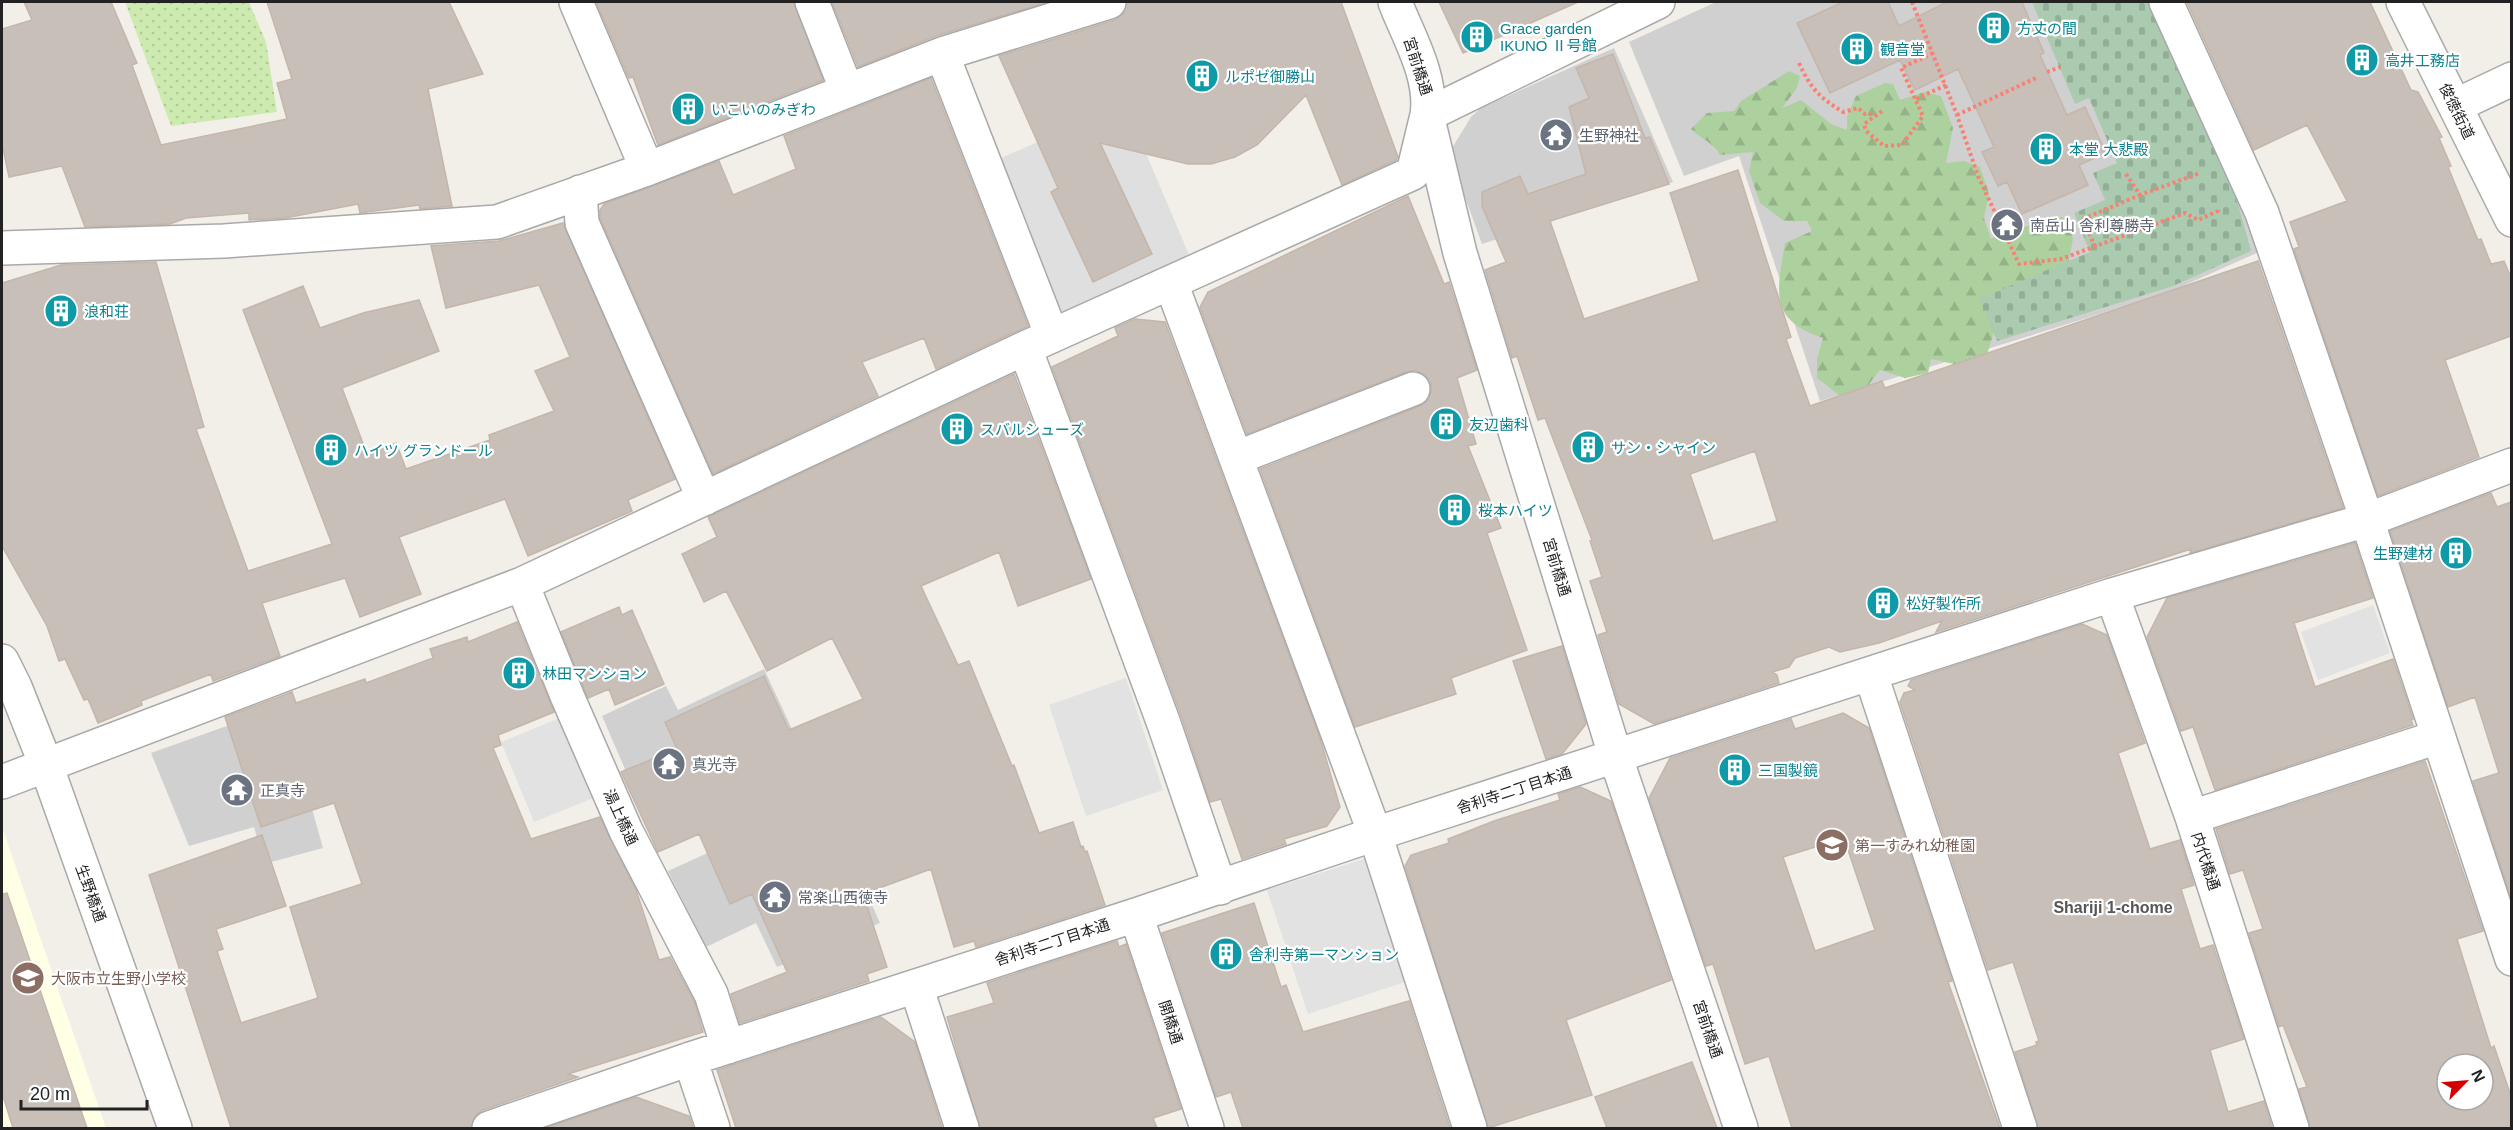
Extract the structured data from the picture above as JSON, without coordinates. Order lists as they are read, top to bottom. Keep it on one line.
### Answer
{"streets":{"street":["宮前橋通","俊徳街道","舎利寺二丁目本通","湯上橋通","内代橋通","生野橋通","開橋通"]},"crossings":[["宮前橋通","舎利寺二丁目本通"],["舎利寺二丁目本通","湯上橋通"],["舎利寺二丁目本通","内代橋通"],["舎利寺二丁目本通","開橋通"]],"districts":["Shariji 1-chome"],"places":{"building":["方丈の間","Grace garden IKUNO Ⅱ号館","観音堂","高井工務店","ルポゼ御勝山","いこいのみぎわ","本堂 大悲殿","浪和荘","友辺歯科","スバルシューズ","サン・シャイン","ハイツ グランドール","桜本ハイツ","生野建材","松好製作所","林田マンション","三国製鏡","舎利寺第一マンション"],"temple":["生野神社","南岳山 舎利尊勝寺","真光寺","正真寺","常楽山西徳寺"],"school or university":["第一すみれ幼稚園","大阪市立生野小学校"]},"scale_bar":"20 m","north":"top right"}
